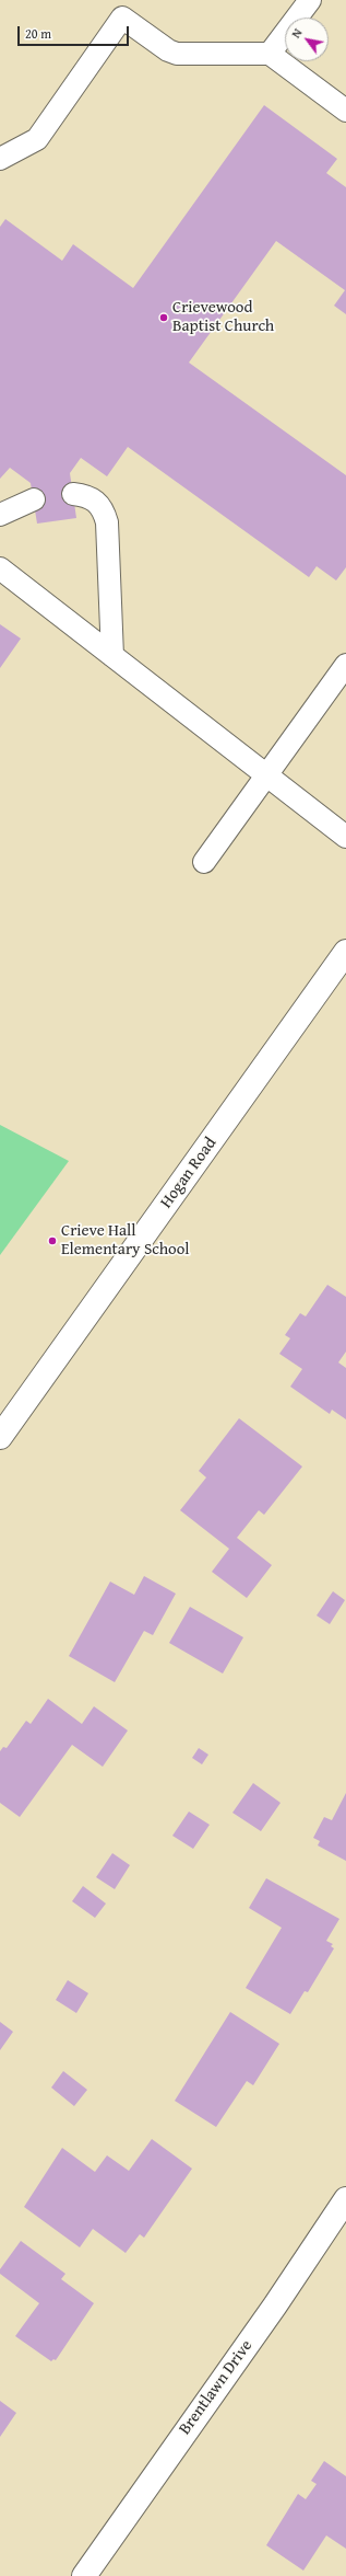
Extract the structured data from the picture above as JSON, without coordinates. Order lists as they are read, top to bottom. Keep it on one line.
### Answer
{"streets":{"street":["Hogan Road","Brentlawn Drive"]},"places":["Crievewood Baptist Church","Crieve Hall Elementary School"],"scale_bar":"20 m","north":"top left"}
